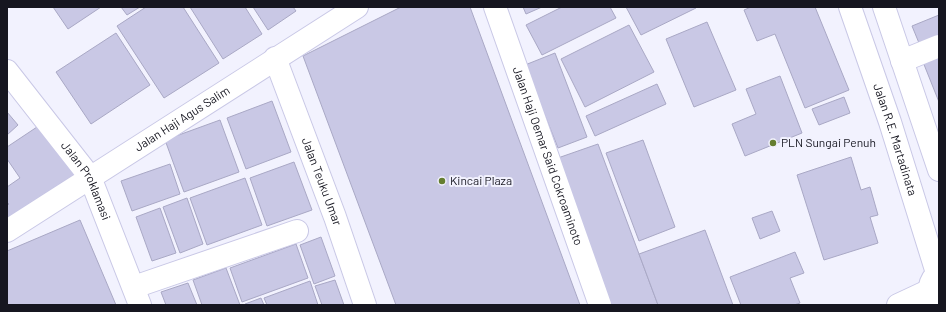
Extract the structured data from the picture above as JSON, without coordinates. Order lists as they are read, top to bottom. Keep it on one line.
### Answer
{"streets":{"main road":["Jalan Haji Agus Salim","Jalan R.E. Martadinata","Jalan Haji Oemar Said Cokroaminoto","Jalan Teuku Umar","Jalan Proklamasi"]},"crossings":[["Jalan Haji Agus Salim","Jalan Teuku Umar"],["Jalan Haji Agus Salim","Jalan Proklamasi"]],"places":["PLN Sungai Penuh","Kincai Plaza"]}
